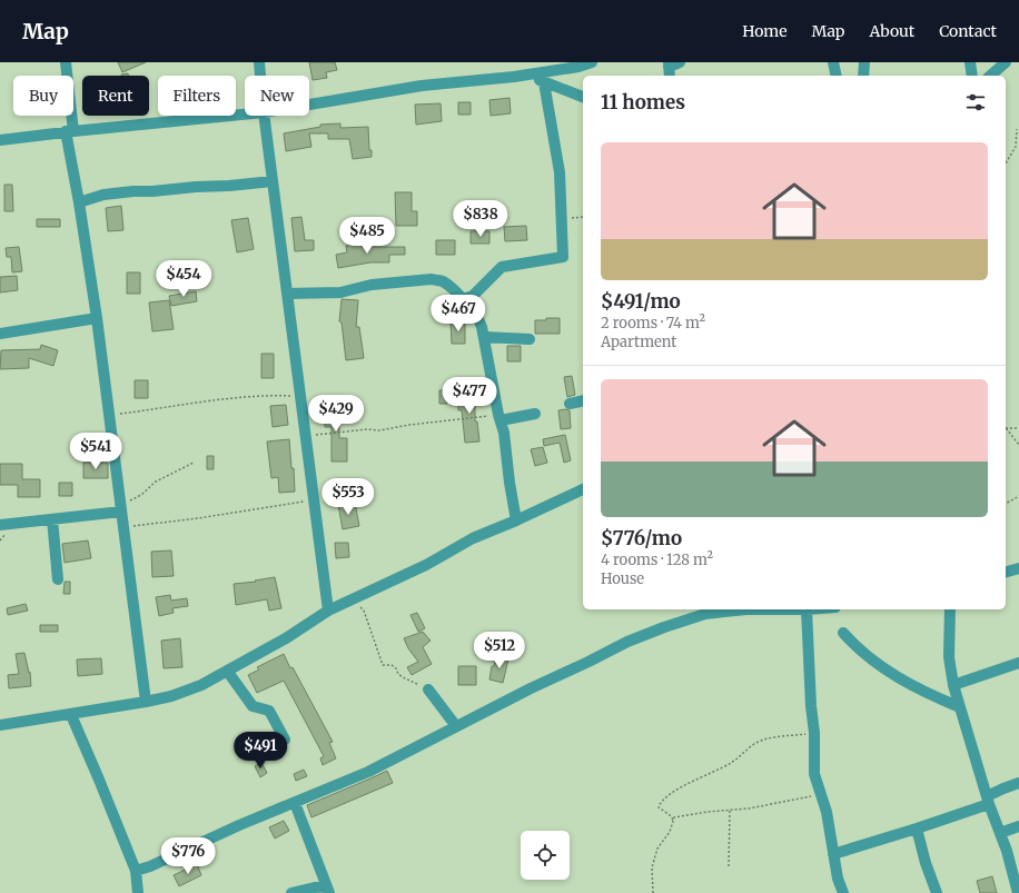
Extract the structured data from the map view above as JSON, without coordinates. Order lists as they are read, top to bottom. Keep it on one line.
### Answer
{"page":{"header":"Map","nav":["Home","Map","About","Contact"],"chip":["Buy","Rent","Filters","New"],"heading":"11 homes","list":[{"name":"$491/mo","note":"2 rooms · 74 m² · Apartment"},{"name":"$776/mo","note":"4 rooms · 128 m² · House"}],"price":["$838","$485","$454","$467","$477","$429","$541","$553","$512","$491","$776"]}}
